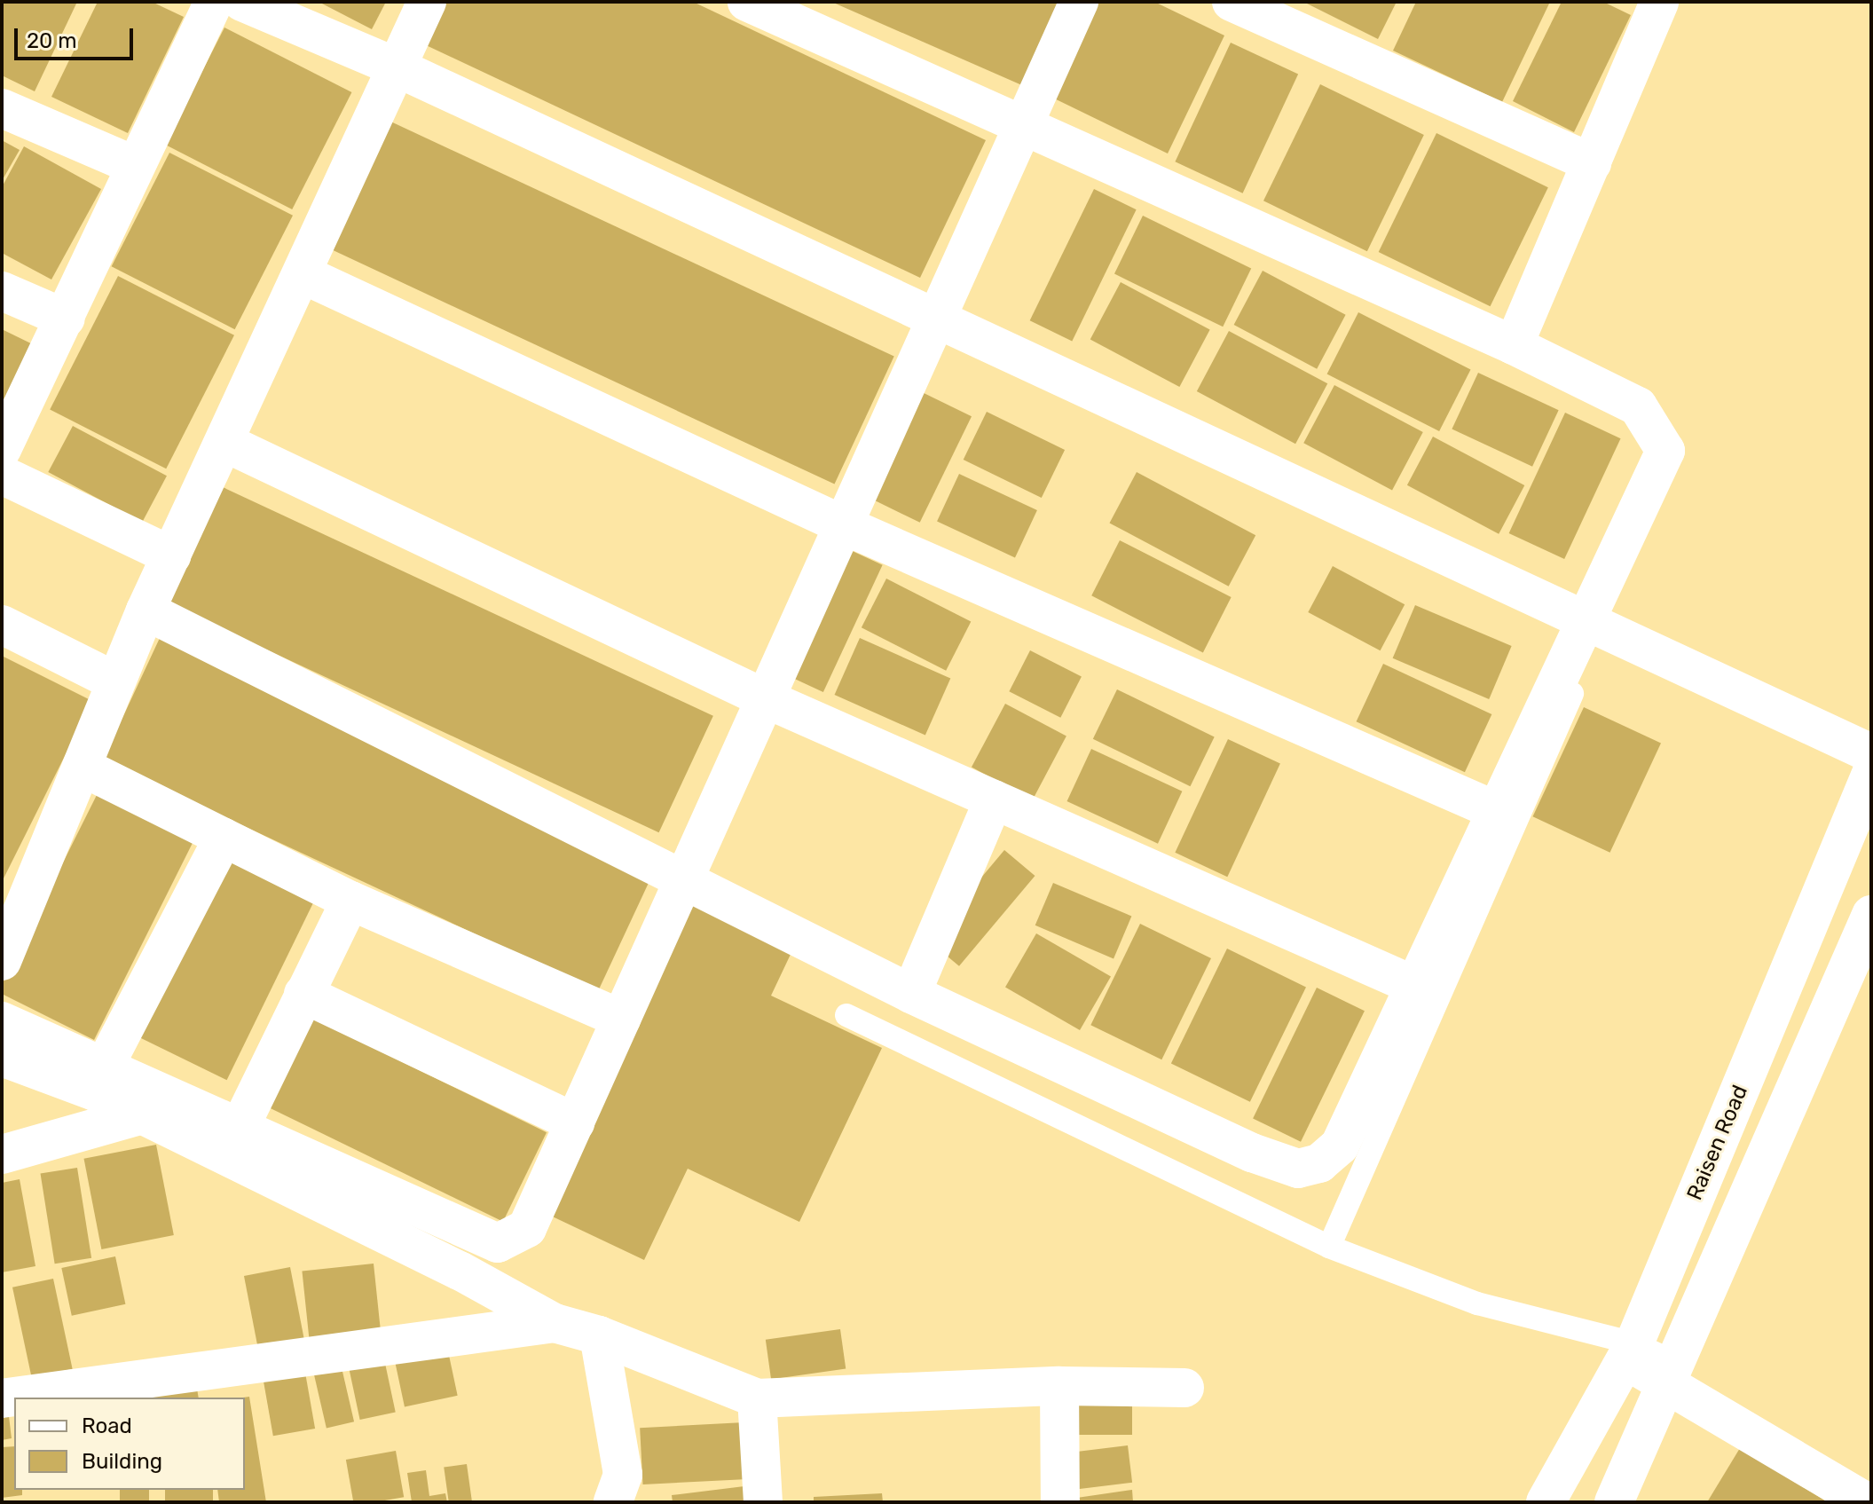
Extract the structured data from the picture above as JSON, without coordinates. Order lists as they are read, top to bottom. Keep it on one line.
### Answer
{"streets":{"street":["Raisen Road"]},"legend":["Road","Building"],"scale_bar":"20 m"}
